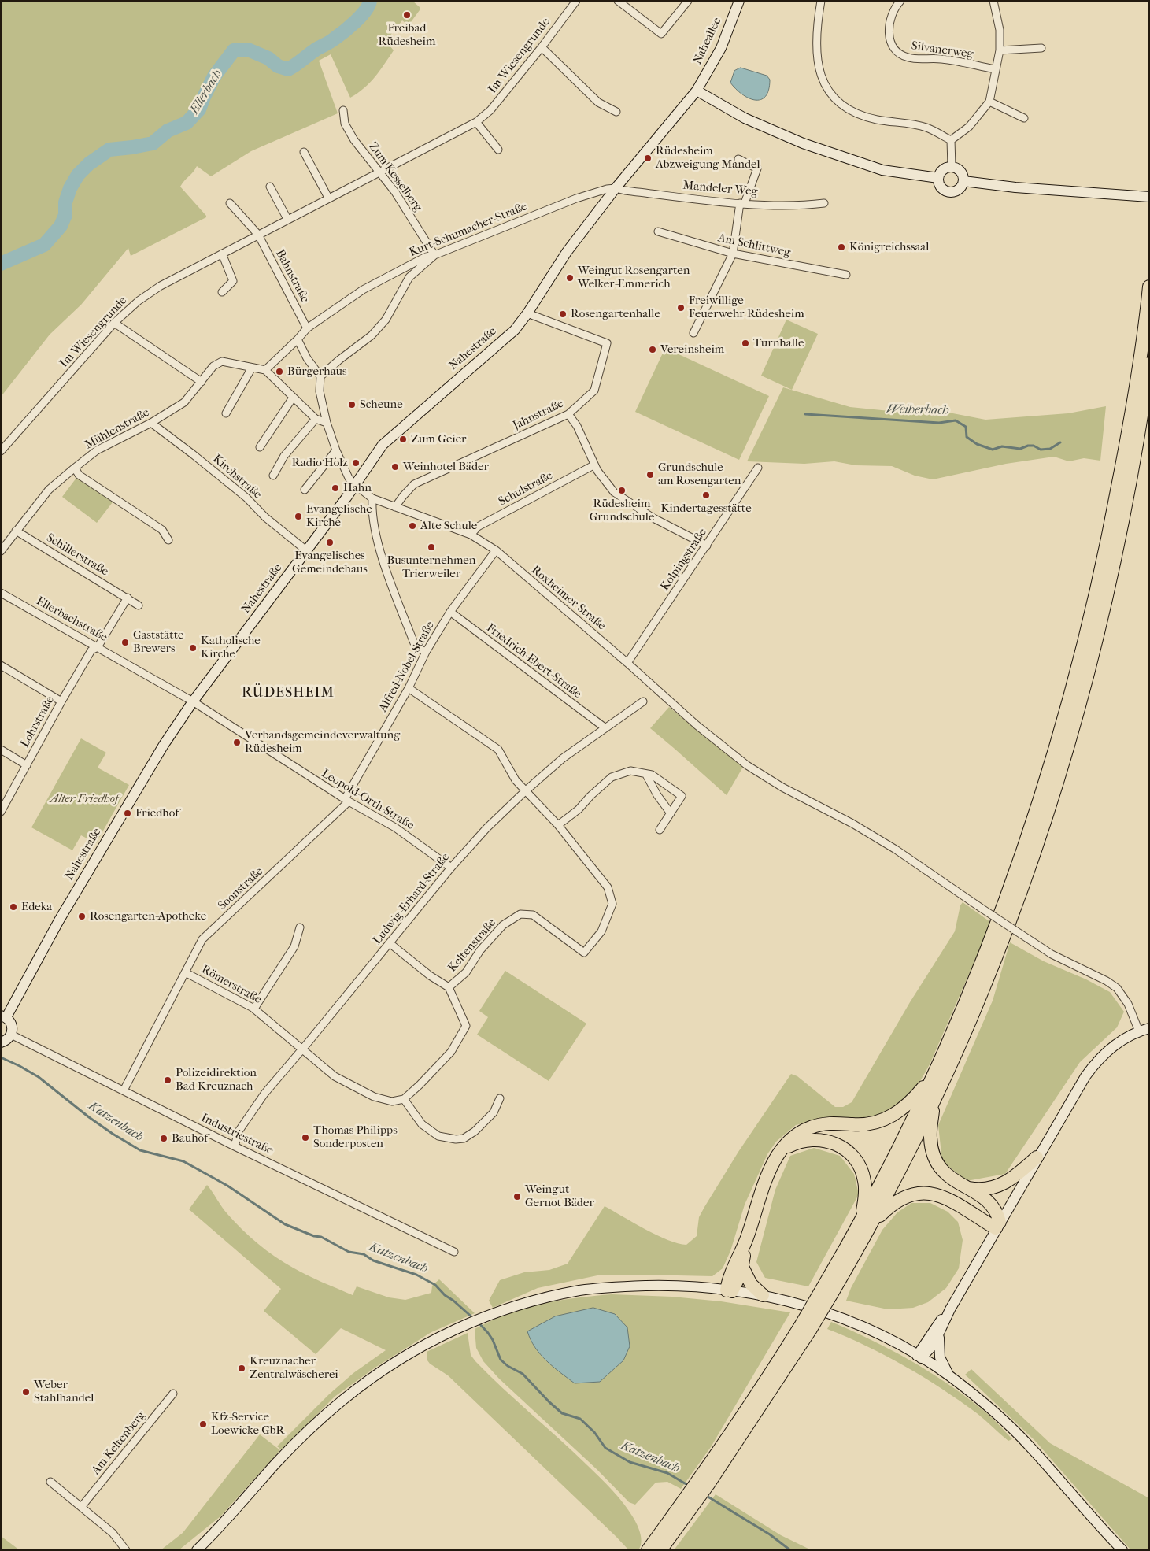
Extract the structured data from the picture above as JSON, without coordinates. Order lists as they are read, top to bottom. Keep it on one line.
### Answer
{"streets":{"street":["Naheallee","Silvanerweg","Im Wiesengrunde","Zum Kesselberg","Mandeler Weg","Kurt-Schumacher-Straße","Am Schlittweg","Bahnstraße","Nahestraße","Jahnstraße","Mühlenstraße","Kirchstraße","Schulstraße","Schillerstraße","Kolpingstraße","Roxheimer Straße","Ellerbachstraße","Friedrich-Ebert-Straße","Alfred-Nobel-Straße","Lohrstraße","Leopold-Orth-Straße","Soonstraße","Ludwig-Erhard-Straße","Keltenstraße","Römerstraße","Industriestraße","Am Keltenberg"]},"crossings":[["Naheallee","Nahestraße"],["Im Wiesengrunde","Zum Kesselberg"],["Im Wiesengrunde","Bahnstraße"],["Zum Kesselberg","Kurt-Schumacher-Straße"],["Mandeler Weg","Kurt-Schumacher-Straße"],["Mandeler Weg","Nahestraße"],["Kurt-Schumacher-Straße","Bahnstraße"],["Kurt-Schumacher-Straße","Nahestraße"],["Kurt-Schumacher-Straße","Mühlenstraße"],["Nahestraße","Jahnstraße"],["Nahestraße","Kirchstraße"],["Nahestraße","Roxheimer Straße"],["Nahestraße","Ellerbachstraße"],["Nahestraße","Leopold-Orth-Straße"],["Jahnstraße","Roxheimer Straße"],["Mühlenstraße","Kirchstraße"],["Mühlenstraße","Schillerstraße"],["Schulstraße","Roxheimer Straße"],["Kolpingstraße","Roxheimer Straße"],["Roxheimer Straße","Alfred-Nobel-Straße"],["Ellerbachstraße","Lohrstraße"],["Ellerbachstraße","Leopold-Orth-Straße"],["Friedrich-Ebert-Straße","Alfred-Nobel-Straße"],["Friedrich-Ebert-Straße","Ludwig-Erhard-Straße"],["Alfred-Nobel-Straße","Leopold-Orth-Straße"],["Alfred-Nobel-Straße","Soonstraße"],["Alfred-Nobel-Straße","Keltenstraße"],["Leopold-Orth-Straße","Soonstraße"],["Leopold-Orth-Straße","Ludwig-Erhard-Straße"],["Soonstraße","Römerstraße"],["Soonstraße","Industriestraße"],["Ludwig-Erhard-Straße","Keltenstraße"],["Ludwig-Erhard-Straße","Römerstraße"],["Ludwig-Erhard-Straße","Industriestraße"]],"districts":["RÜDESHEIM"],"water":["Ellerbach","Weiherbach","Katzenbach"],"parks":["Alter Friedhof"],"places":["Freibad Rüdesheim","Rüdesheim Abzweigung Mandel","Königreichssaal","Weingut Rosengarten Welker-Emmerich","Freiwillige Feuerwehr Rüdesheim","Rosengartenhalle","Turnhalle","Vereinsheim","Bürgerhaus","Scheune","Zum Geier","Radio Holz","Weinhotel Bäder","Grundschule am Rosengarten","Hahn","Rüdesheim Grundschule","Kindertagesstätte","Evangelische Kirche","Alte Schule","Evangelisches Gemeindehaus","Busunternehmen Trierweiler","Gaststätte Brewers","Katholische Kirche","Verbandsgemeindeverwaltung Rüdesheim","Friedhof","Edeka","Rosengarten-Apotheke","Polizeidirektion Bad Kreuznach","Thomas Philipps Sonderposten","Bauhof","Weingut Gernot Bäder","Kreuznacher Zentralwäscherei","Weber Stahlhandel","Kfz-Service Loewicke GbR"]}
